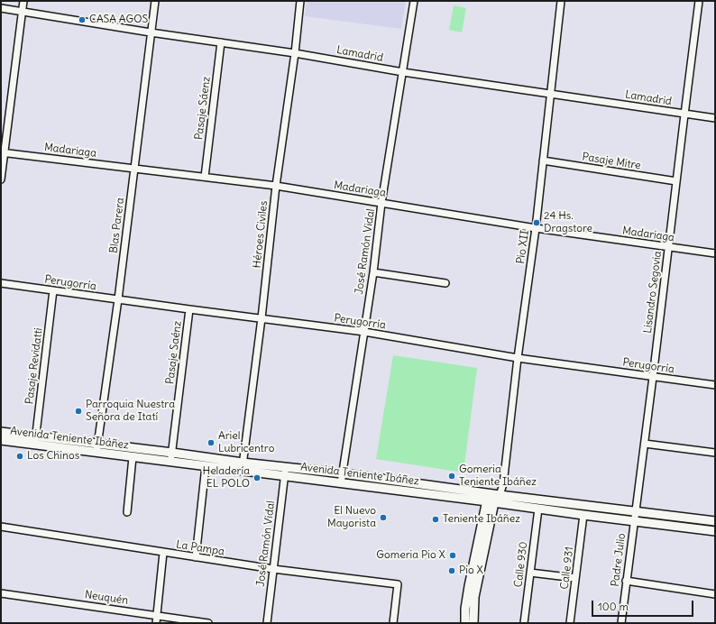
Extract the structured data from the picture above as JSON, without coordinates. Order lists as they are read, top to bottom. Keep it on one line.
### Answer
{"streets":{"main road":["Avenida Teniente Ibáñez"],"street":["Lamadrid","Pasaje Sáenz","Madariaga","Pasaje Mitre","Blas Parera","Héroes Civiles","Pio XII","José Ramón Vidal","Perugorría","Lisandro Segovia","Pasaje Saénz","Pasaje Revidatti","La Pampa","Padre Julio","Calle 930","Calle 931","Neuquén"]},"crossings":[["Lamadrid","Pasaje Sáenz"],["Lamadrid","Blas Parera"],["Lamadrid","Héroes Civiles"],["Lamadrid","Pio XII"],["Lamadrid","José Ramón Vidal"],["Lamadrid","Lisandro Segovia"],["Pasaje Sáenz","Madariaga"],["Madariaga","Blas Parera"],["Madariaga","Héroes Civiles"],["Madariaga","Pio XII"],["Madariaga","José Ramón Vidal"],["Madariaga","Lisandro Segovia"],["Pasaje Mitre","Pio XII"],["Pasaje Mitre","Lisandro Segovia"],["Blas Parera","Perugorría"],["Blas Parera","Avenida Teniente Ibáñez"],["Héroes Civiles","Perugorría"],["Héroes Civiles","Avenida Teniente Ibáñez"],["Pio XII","Perugorría"],["Pio XII","Avenida Teniente Ibáñez"],["José Ramón Vidal","Perugorría"],["José Ramón Vidal","Avenida Teniente Ibáñez"],["José Ramón Vidal","La Pampa"],["Perugorría","Lisandro Segovia"],["Perugorría","Pasaje Saénz"],["Perugorría","Pasaje Revidatti"],["Lisandro Segovia","Avenida Teniente Ibáñez"],["Lisandro Segovia","Padre Julio"],["Pasaje Saénz","Avenida Teniente Ibáñez"],["Pasaje Revidatti","Avenida Teniente Ibáñez"],["Avenida Teniente Ibáñez","Padre Julio"],["Avenida Teniente Ibáñez","Calle 930"],["Avenida Teniente Ibáñez","Calle 931"]],"places":["CASA AGOS","24 Hs. Dragstore","Parroquia Nuestra Señora de Itatí","Ariel Lubricentro","Los Chinos","Gomeria Teniente Ibáñez","Heladería EL POLO","El Nuevo Mayorista","Teniente Ibáñez","Gomeria Pio X","Pio X"],"scale_bar":"100 m"}
